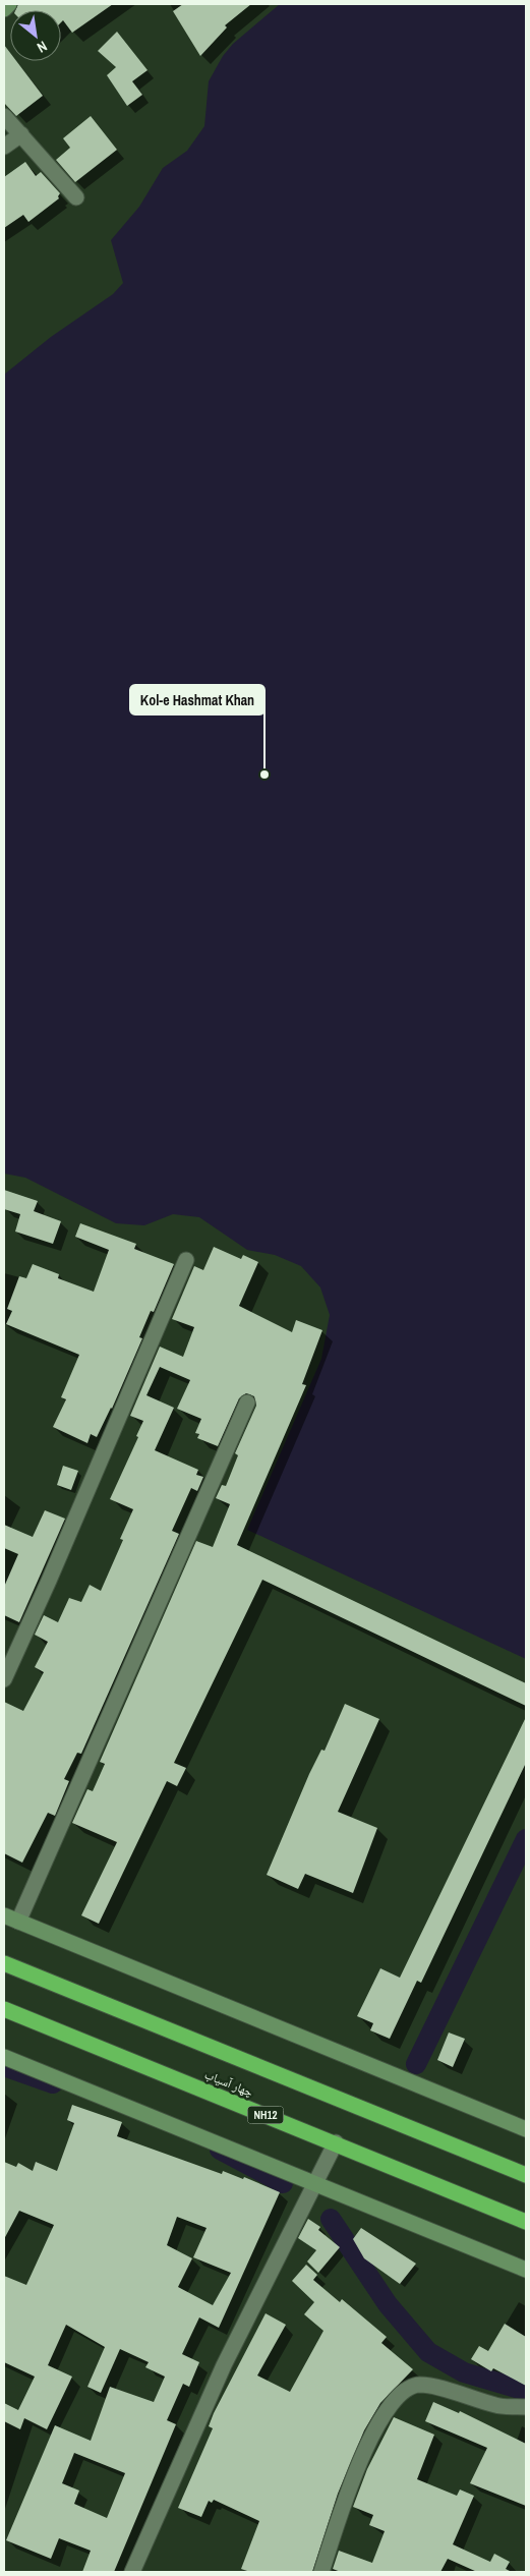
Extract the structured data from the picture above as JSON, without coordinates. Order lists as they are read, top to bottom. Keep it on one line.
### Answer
{"streets":{"highway":["چهار آسیاب","NH12"]},"places":["Kol-e Hashmat Khan"],"north":"bottom right"}
